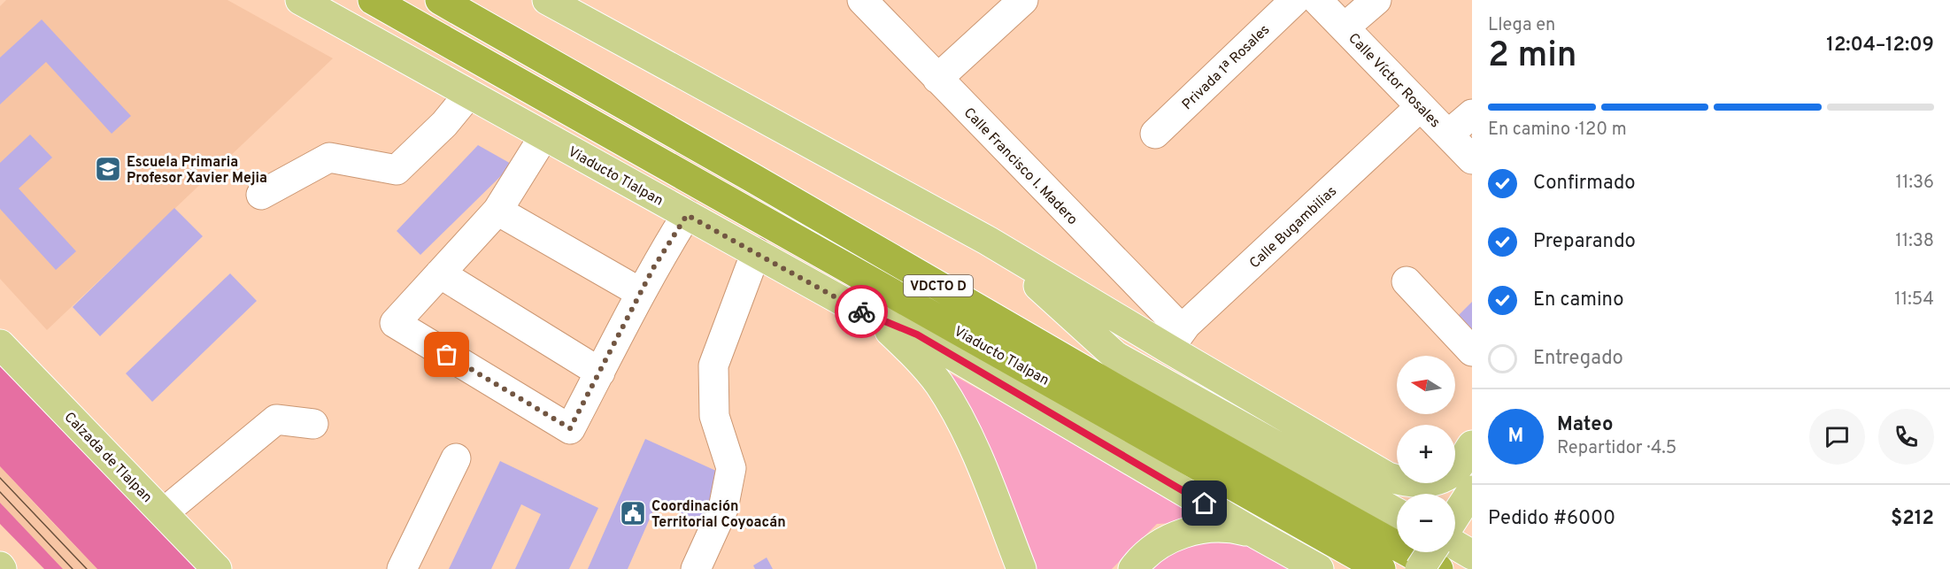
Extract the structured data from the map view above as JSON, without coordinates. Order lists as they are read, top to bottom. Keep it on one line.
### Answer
{"streets":{"highway":["Viaducto Tlalpan","VDCTO D"],"main road":["Calzada de Tlalpan"],"street":["Privada 1ª Rosales","Calle Víctor Rosales","Calle Francisco I. Madero","Calle Bugambilias"]},"crossings":[["Calle Víctor Rosales","Calle Bugambilias"],["Calle Francisco I. Madero","Calle Bugambilias"]],"places":{"school or university":["Escuela Primaria Profesor Xavier Mejia"],"public building":["Coordinación Territorial Coyoacán"]},"north":"left","page":{"heading":["2 min","Llega en","12:04–12:09"],"panel":["Mateo","Repartidor · 4.5","Pedido #6000","$212"],"bar":"En camino · 120 m","list":[["Confirmado","11:36"],["Preparando","11:38"],["En camino","11:54"],"Entregado"],"map_buttons":["+","−"],"round":"M"}}
